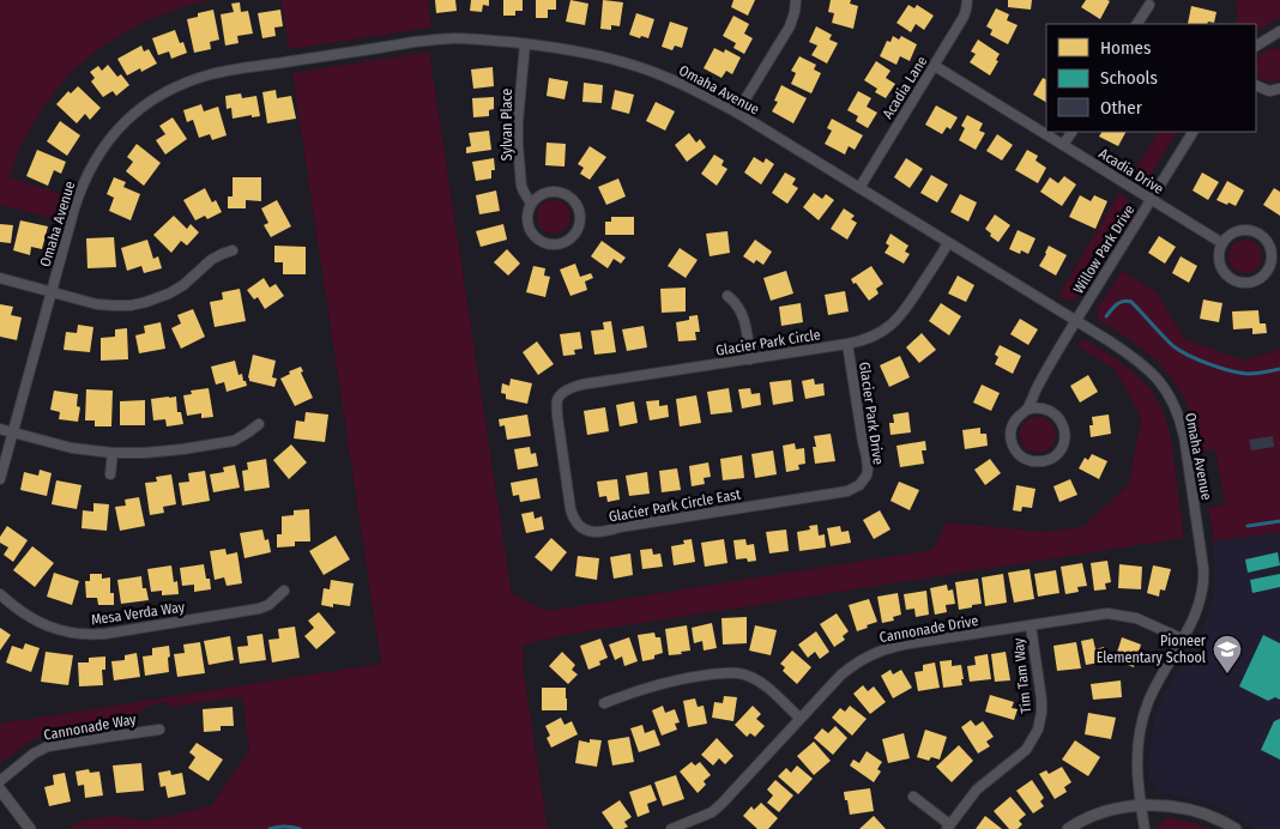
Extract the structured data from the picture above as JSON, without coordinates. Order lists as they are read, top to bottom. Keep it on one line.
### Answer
{"streets":{"street":["Acadia Lane","Omaha Avenue","Sylvan Place","Acadia Drive","Willow Park Drive","Glacier Park Circle","Glacier Park Drive","Glacier Park Circle East","Mesa Verda Way","Cannonade Drive","Tim Tam Way","Cannonade Way"]},"crossings":[["Acadia Lane","Omaha Avenue"],["Acadia Lane","Acadia Drive"],["Omaha Avenue","Sylvan Place"],["Omaha Avenue","Willow Park Drive"],["Omaha Avenue","Glacier Park Circle"],["Omaha Avenue","Cannonade Drive"],["Acadia Drive","Willow Park Drive"],["Glacier Park Circle","Glacier Park Drive"],["Glacier Park Circle","Glacier Park Circle East"],["Glacier Park Drive","Glacier Park Circle East"],["Cannonade Drive","Tim Tam Way"]],"places":{"school or university":["Pioneer Elementary School"]},"legend":["Homes","Schools","Other"]}
